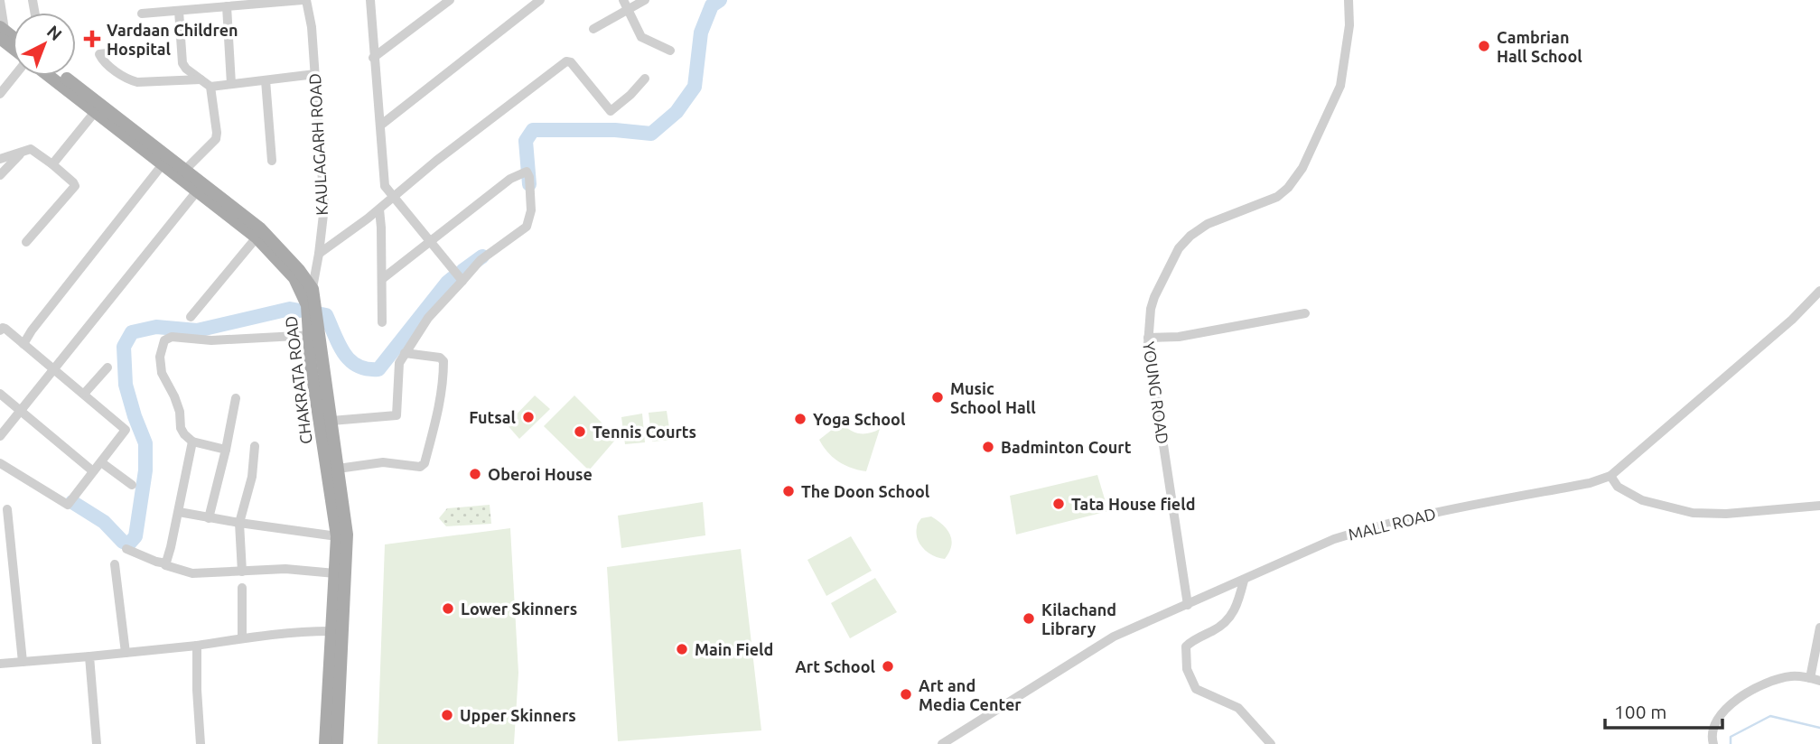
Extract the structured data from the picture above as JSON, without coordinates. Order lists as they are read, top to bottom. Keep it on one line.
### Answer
{"streets":{"main road":["CHAKRATA ROAD"],"street":["KAULAGARH ROAD","YOUNG ROAD","MALL ROAD"]},"crossings":[["KAULAGARH ROAD","CHAKRATA ROAD"],["YOUNG ROAD","MALL ROAD"]],"places":{"health":["Vardaan Children Hospital"],"other":["Cambrian Hall School","Music School Hall","Futsal","Yoga School","Tennis Courts","Badminton Court","Oberoi House","The Doon School","Tata House field","Lower Skinners","Kilachand Library","Main Field","Art School","Art and Media Center","Upper Skinners"]},"scale_bar":"100 m","north":"top right"}
